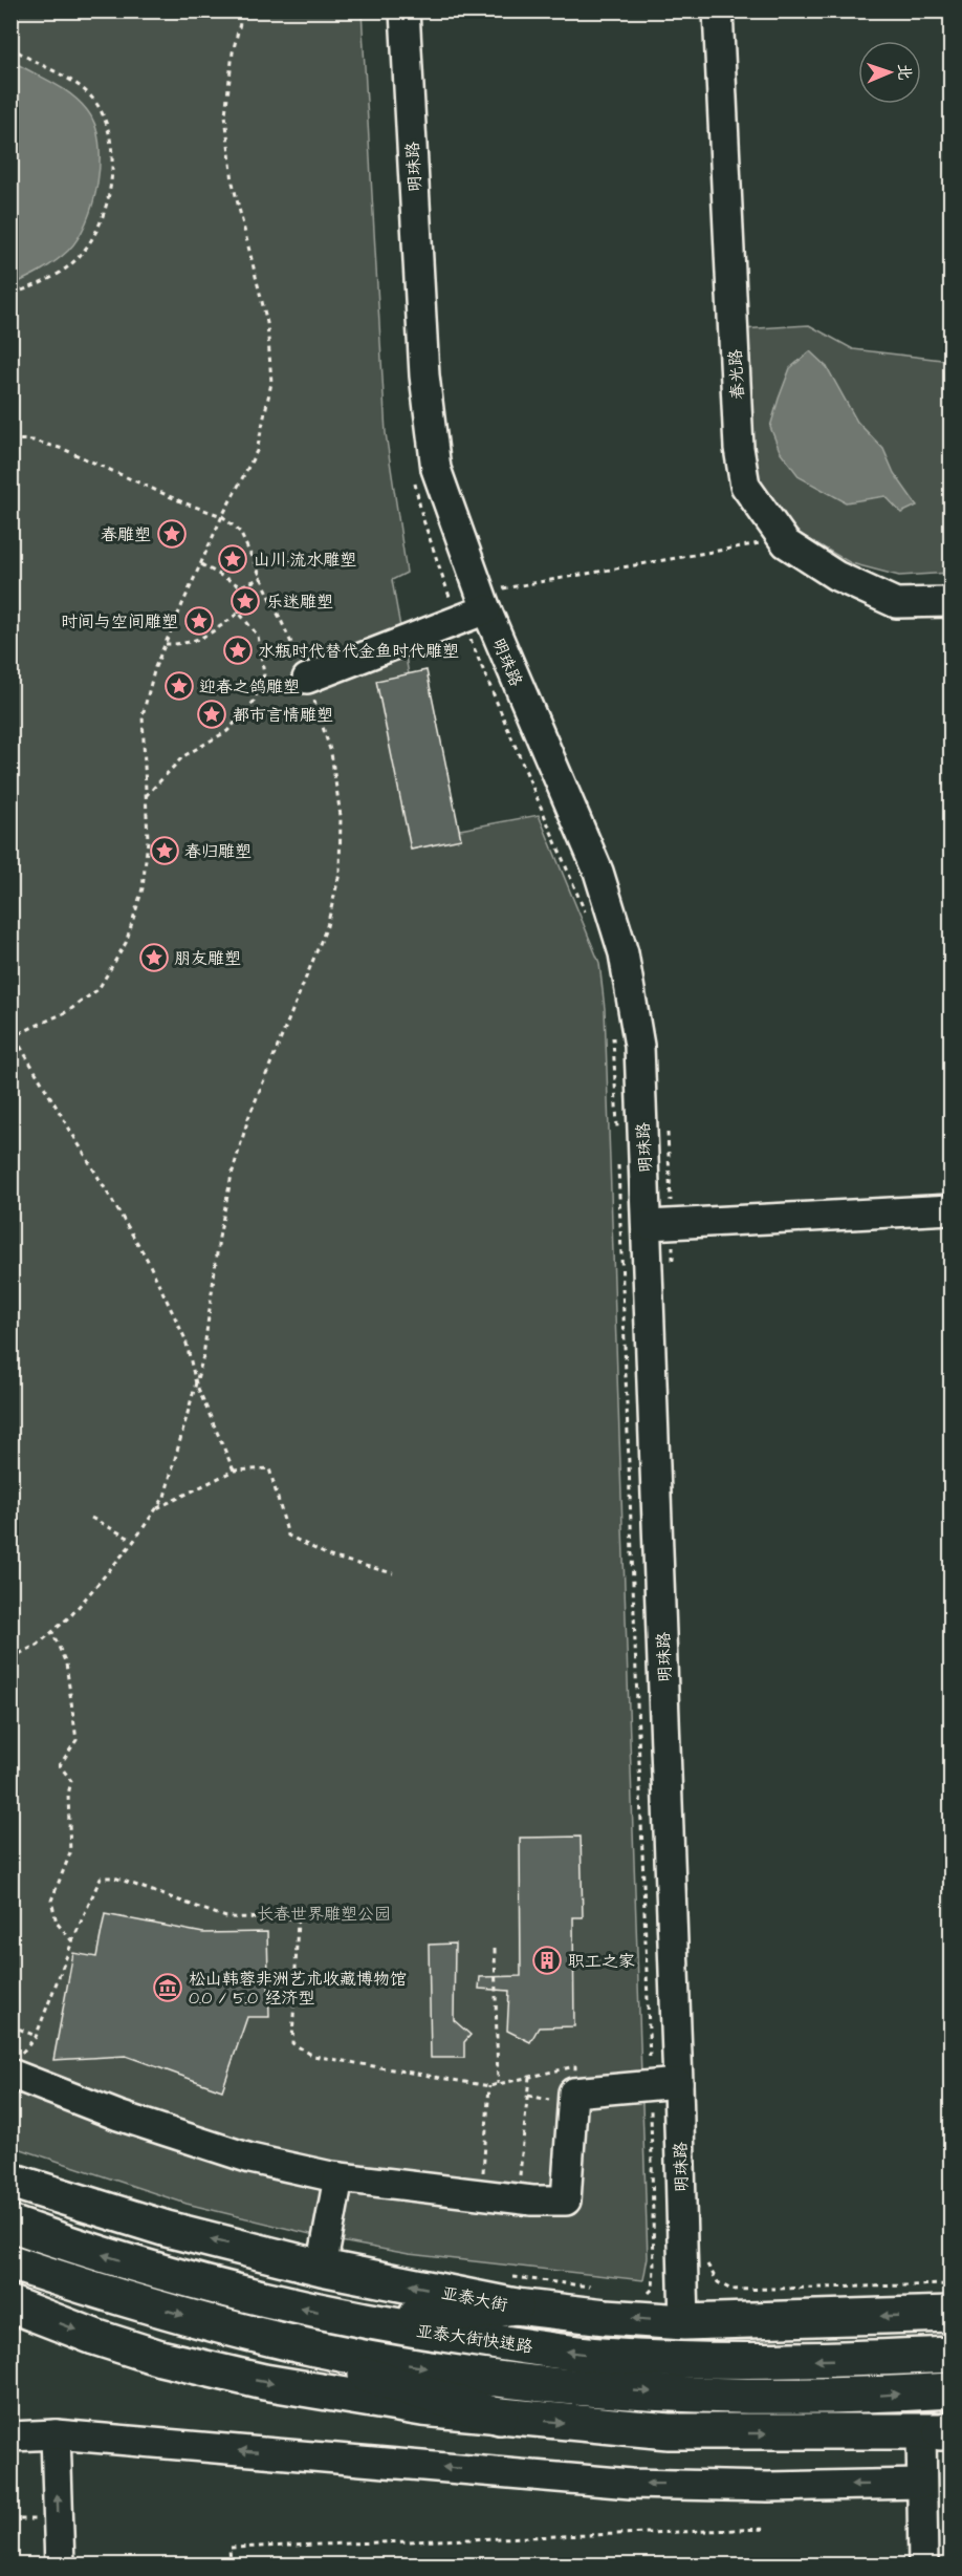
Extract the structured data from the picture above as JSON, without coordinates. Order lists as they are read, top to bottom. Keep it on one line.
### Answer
{"streets":{"main road":["亚泰大街","亚泰大街快速路"],"street":["明珠路","春光路"]},"crossings":[["明珠路","亚泰大街"]],"parks":["长春世界雕塑公园"],"places":{"place":["春雕塑","山川·流水雕塑","乐迷雕塑","时间与空间雕塑","水瓶时代替代金鱼时代雕塑","迎春之鸽雕塑","都市言情雕塑","春归雕塑","朋友雕塑"],"building":["职工之家"],"museum":["松山韩蓉非洲艺术收藏博物馆 0.0 / 5.0 经济型"]},"north":"right"}
